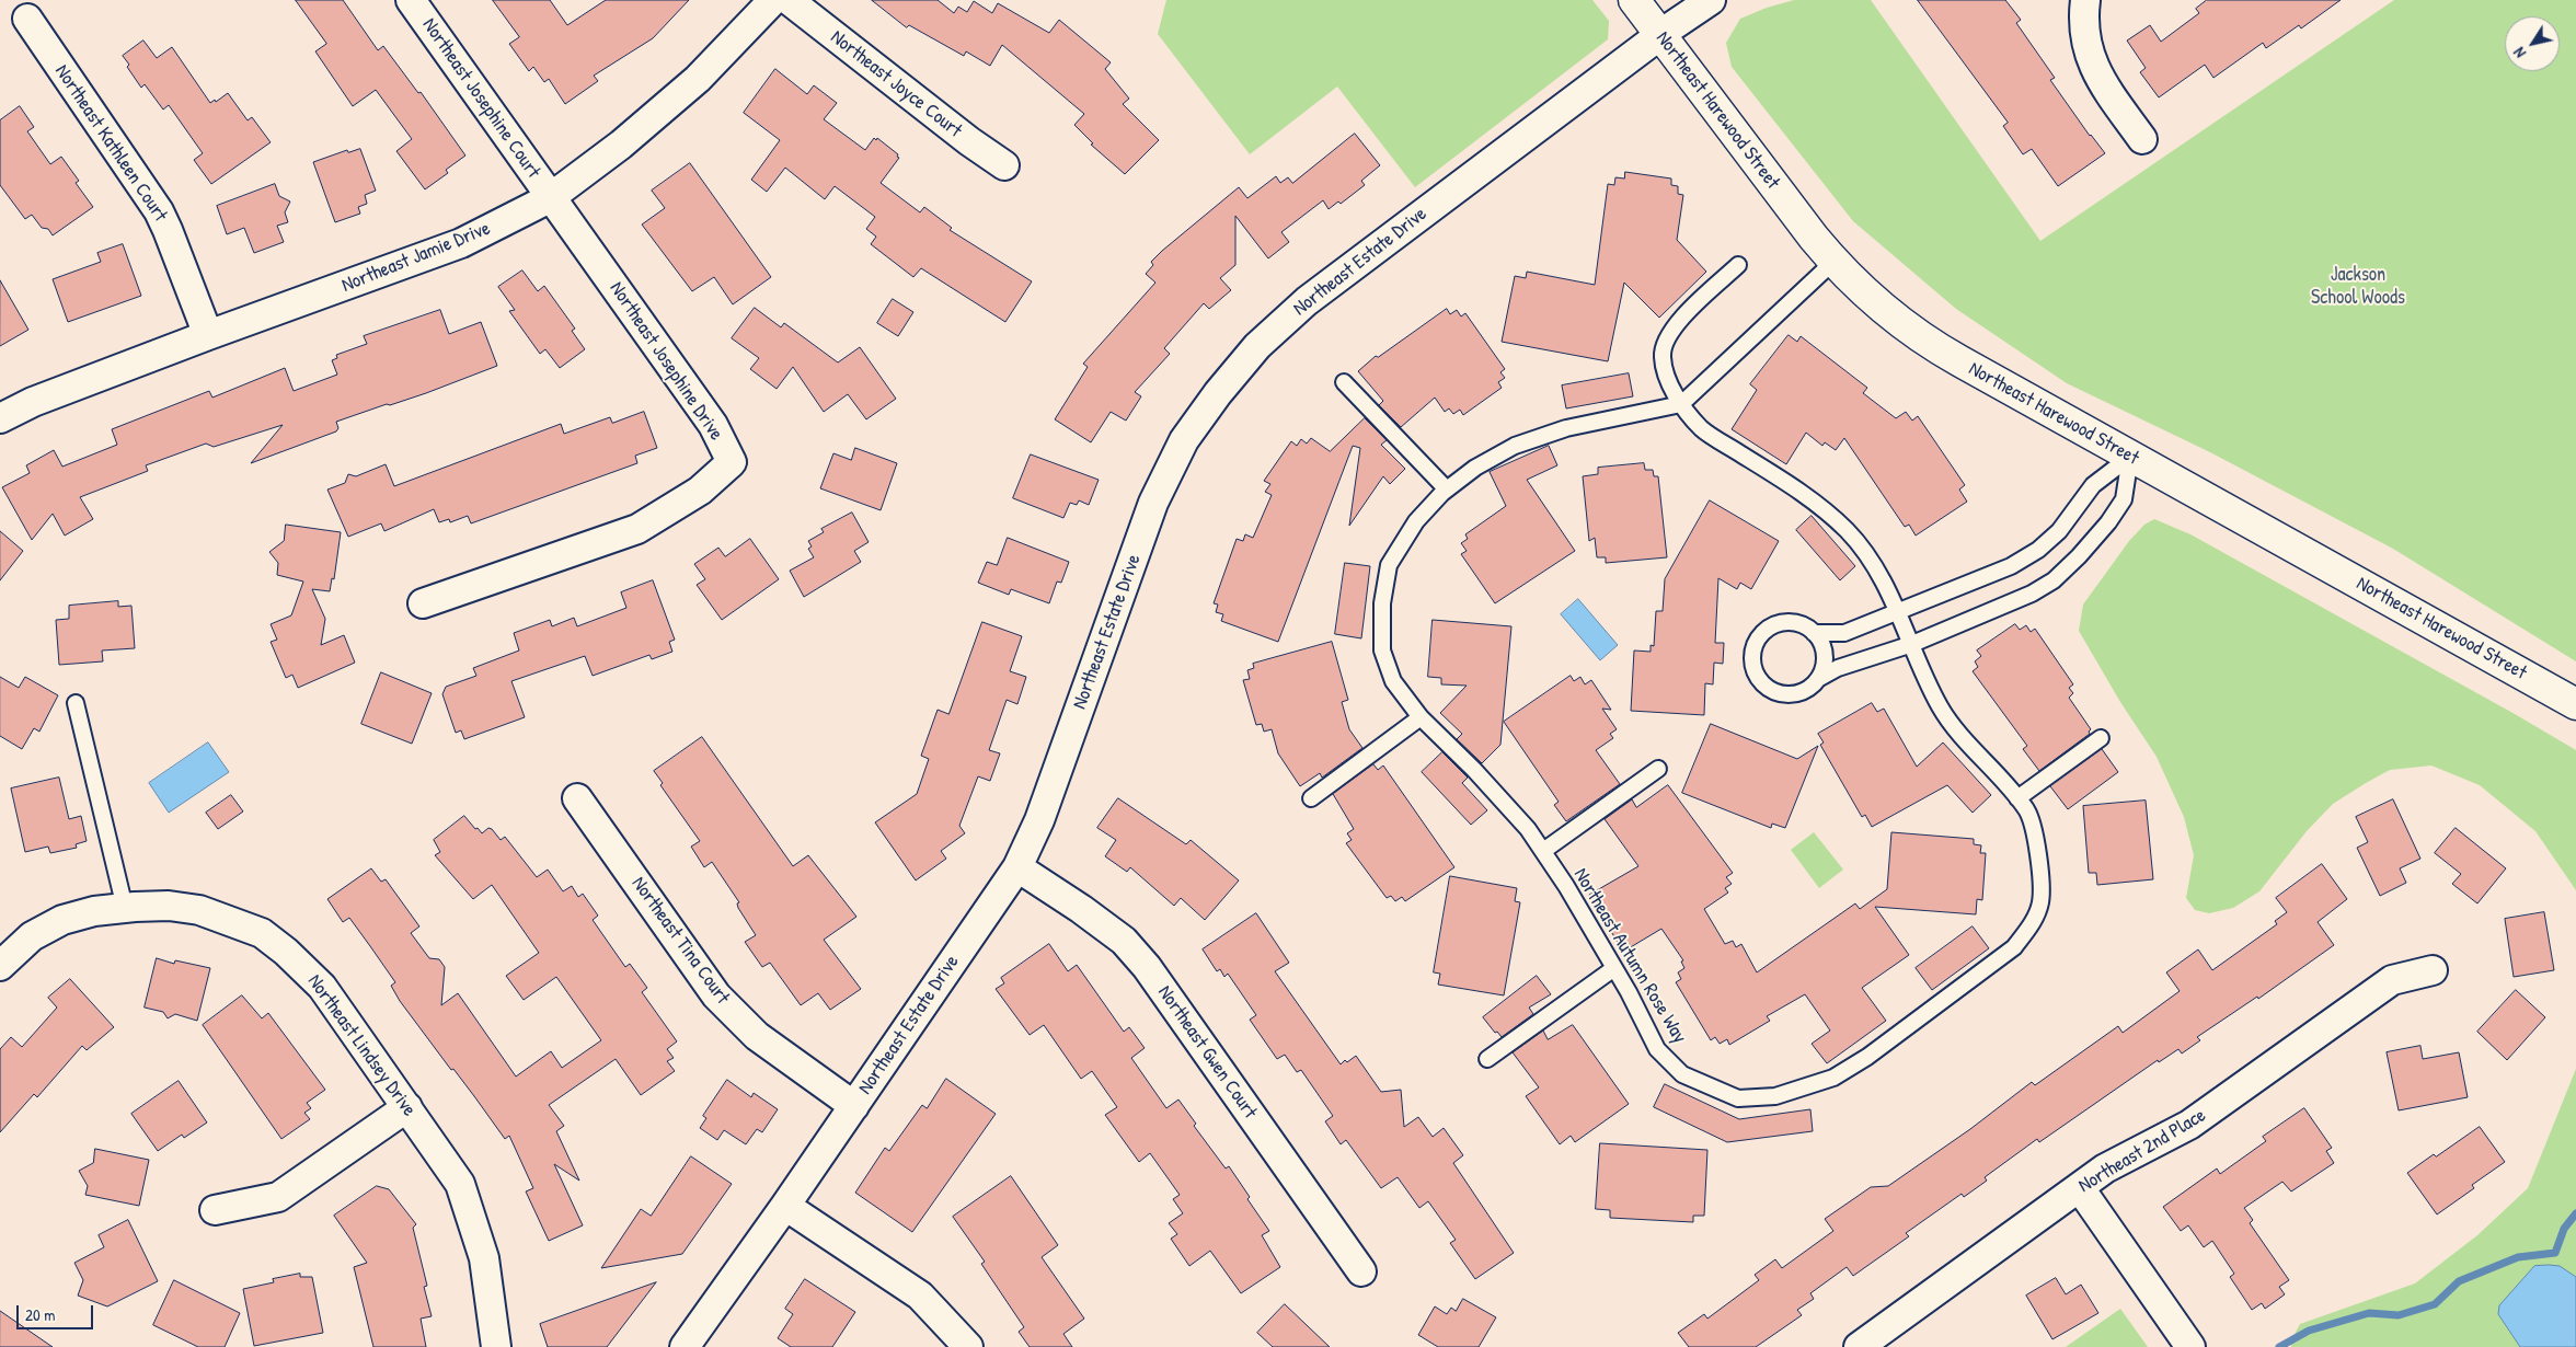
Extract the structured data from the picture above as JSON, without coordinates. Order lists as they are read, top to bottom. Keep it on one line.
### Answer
{"streets":{"street":["Northeast Joyce Court","Northeast Josephine Court","Northeast Harewood Street","Northeast Kathleen Court","Northeast Jamie Drive","Northeast Estate Drive","Northeast Josephine Drive","Northeast Tina Court","Northeast Lindsey Drive","Northeast Gwen Court","Northeast 2nd Place"],"lane":["Northeast Autumn Rose Way"]},"crossings":[["Northeast Josephine Court","Northeast Jamie Drive"],["Northeast Josephine Court","Northeast Josephine Drive"],["Northeast Harewood Street","Northeast Estate Drive"],["Northeast Kathleen Court","Northeast Jamie Drive"],["Northeast Jamie Drive","Northeast Josephine Drive"],["Northeast Estate Drive","Northeast Tina Court"],["Northeast Estate Drive","Northeast Gwen Court"]],"parks":["Jackson School Woods"],"scale_bar":"20 m","north":"bottom left"}
